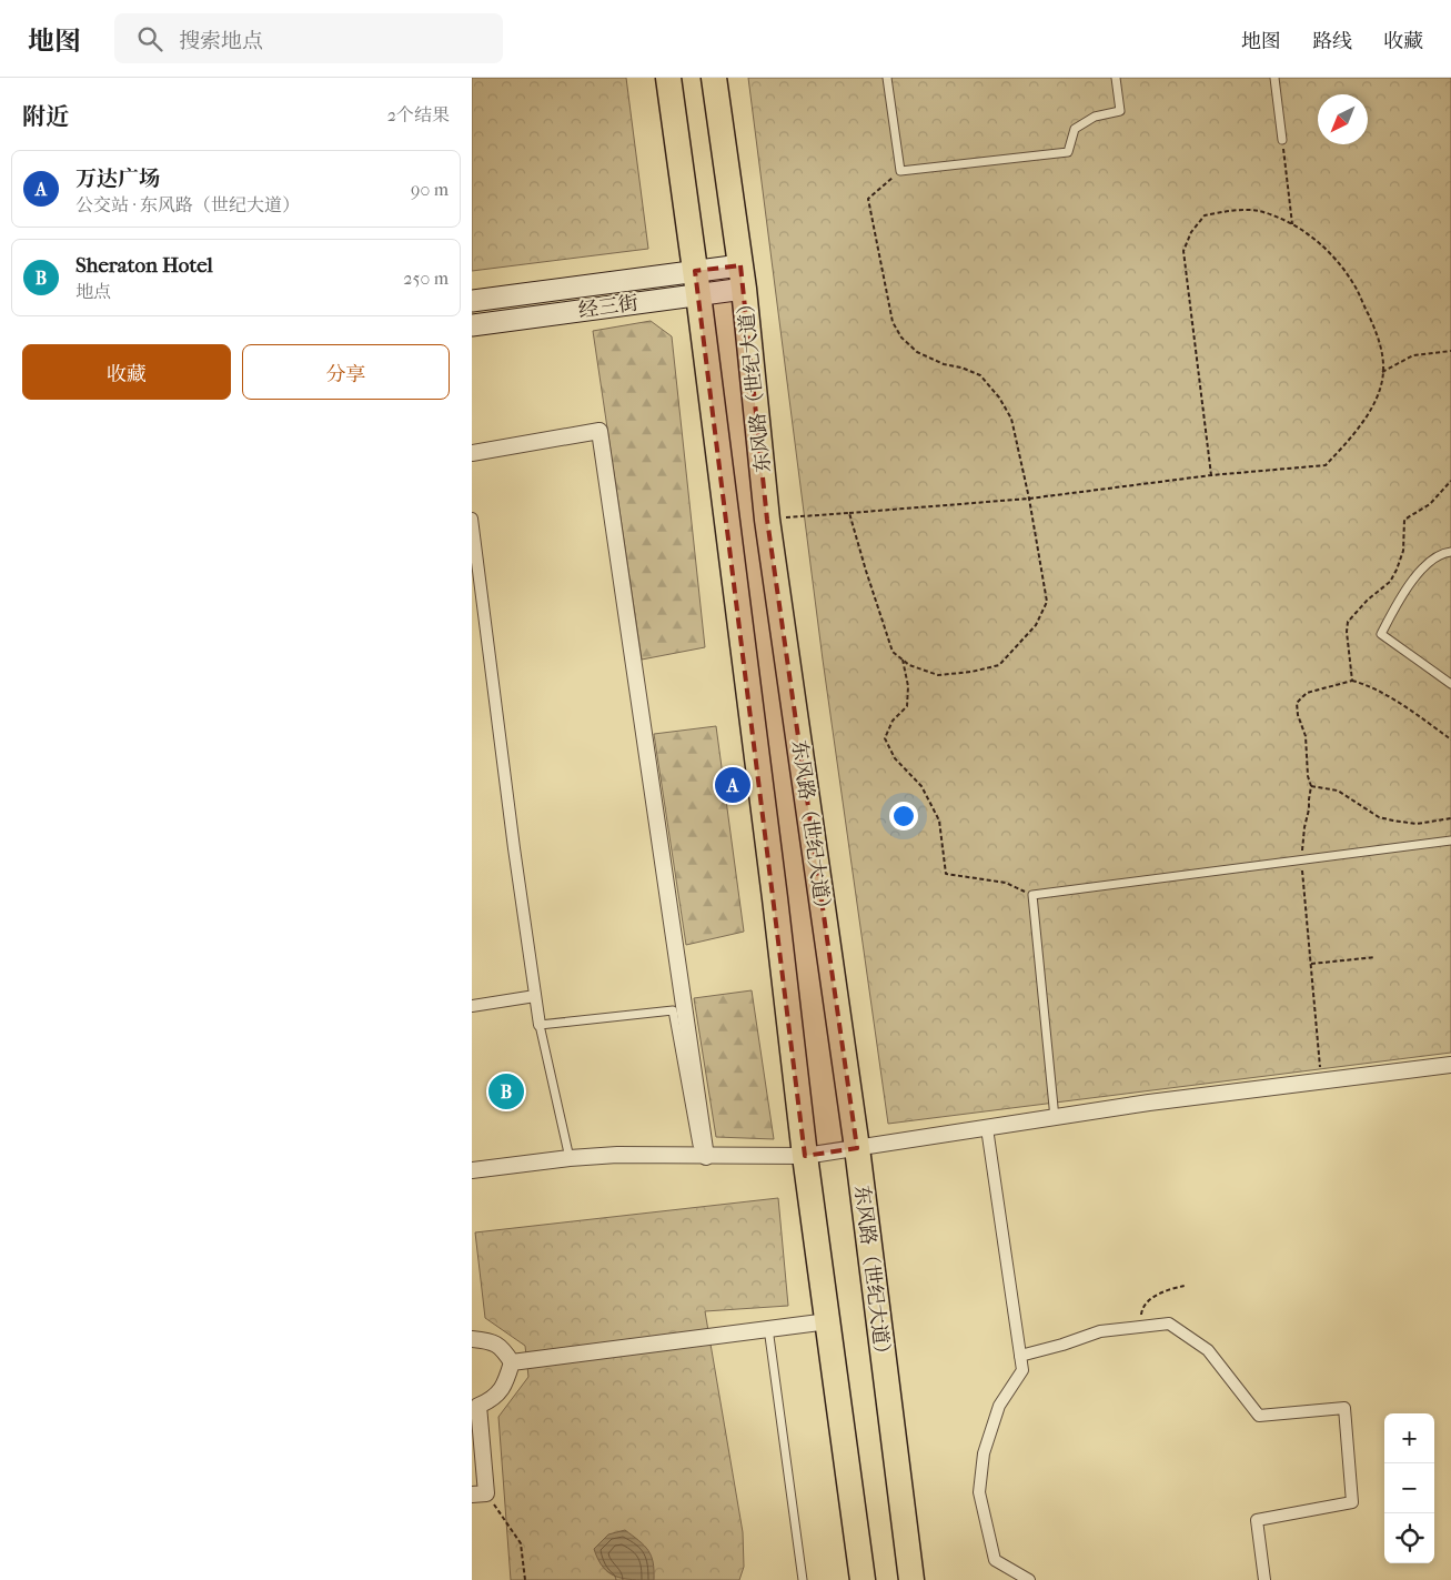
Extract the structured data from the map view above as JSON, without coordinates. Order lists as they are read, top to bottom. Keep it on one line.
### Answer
{"streets":{"highway":["东风路（世纪大道）"],"main road":["经三街"]},"crossings":[["经三街","东风路（世纪大道）"]],"north":"bottom left","page":{"header":"地图","search":"搜索地点","nav":["地图","路线","收藏"],"heading":["附近","2个结果"],"list":[{"mark":"A","name":"万达广场","note":"公交站 · 东风路（世纪大道）","value":"90 m"},{"mark":"B","name":"Sheraton Hotel","note":"地点","value":"250 m"}],"buttons":["收藏","分享"],"pins":["A","B"],"map_buttons":["+","−"]}}
